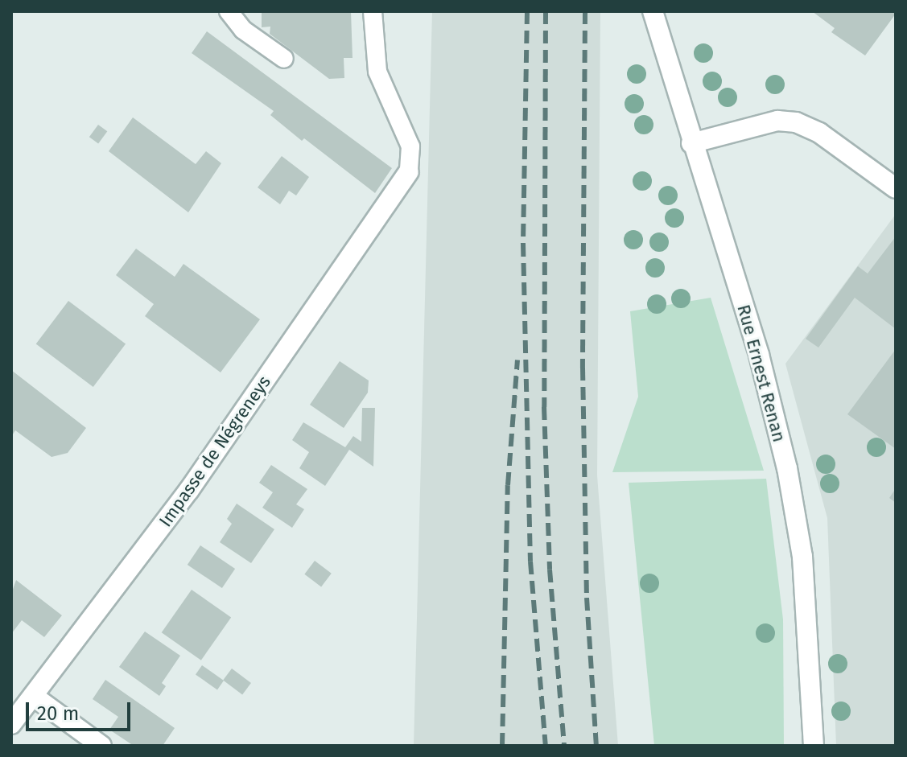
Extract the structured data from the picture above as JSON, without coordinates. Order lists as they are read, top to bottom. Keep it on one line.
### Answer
{"streets":{"street":["Rue Ernest Renan","Impasse de Négreneys"]},"scale_bar":"20 m"}
